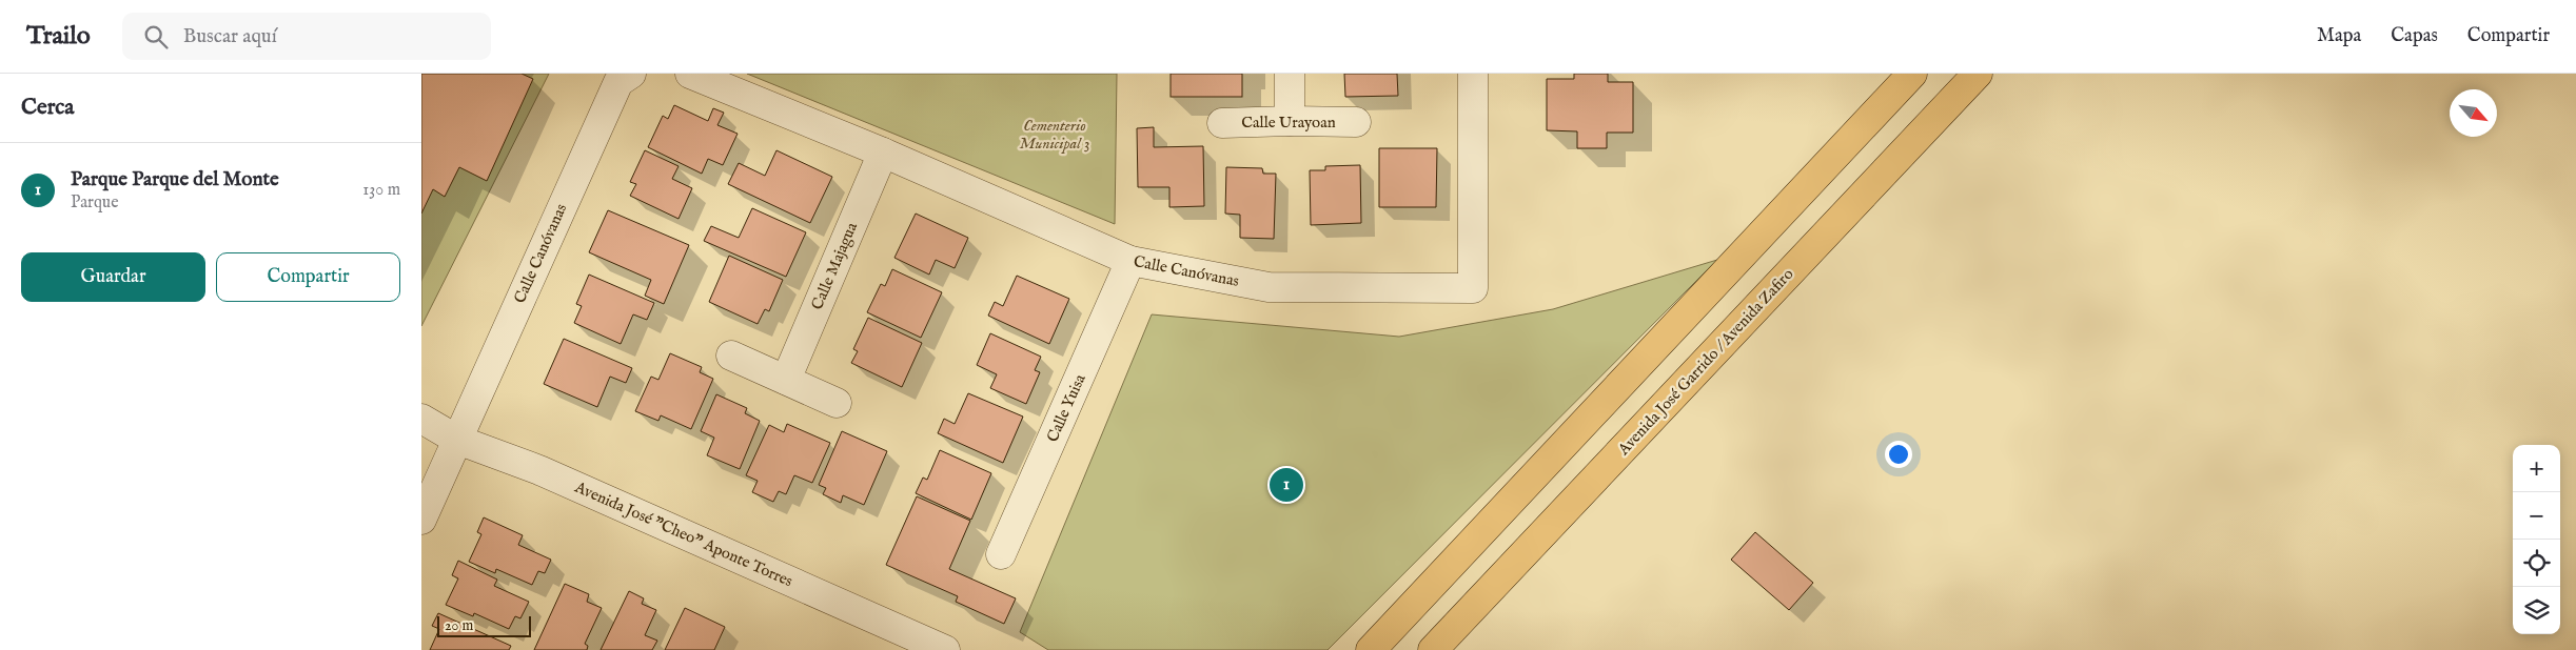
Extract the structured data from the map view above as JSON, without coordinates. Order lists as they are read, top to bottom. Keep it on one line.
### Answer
{"streets":{"main road":["Avenida José Garrido / Avenida Zafiro"],"street":["Calle Urayoan","Calle Canóvanas","Calle Majagua","Calle Yuisa","Avenida José \"Cheo\" Aponte Torres"]},"crossings":[["Calle Canóvanas","Calle Majagua"],["Calle Canóvanas","Calle Yuisa"],["Calle Canóvanas","Avenida José \"Cheo\" Aponte Torres"]],"parks":["Cementerio Municipal 3"],"scale_bar":"20 m","north":"bottom right","page":{"header":"Trailo","search":"Buscar aquí","nav":["Mapa","Capas","Compartir"],"heading":"Cerca","list":[{"mark":"1","name":"Parque Parque del Monte","note":"Parque","value":"130 m"}],"buttons":["Guardar","Compartir"],"map_buttons":["+","−"],"pins":"1","scale":"20 m"}}
